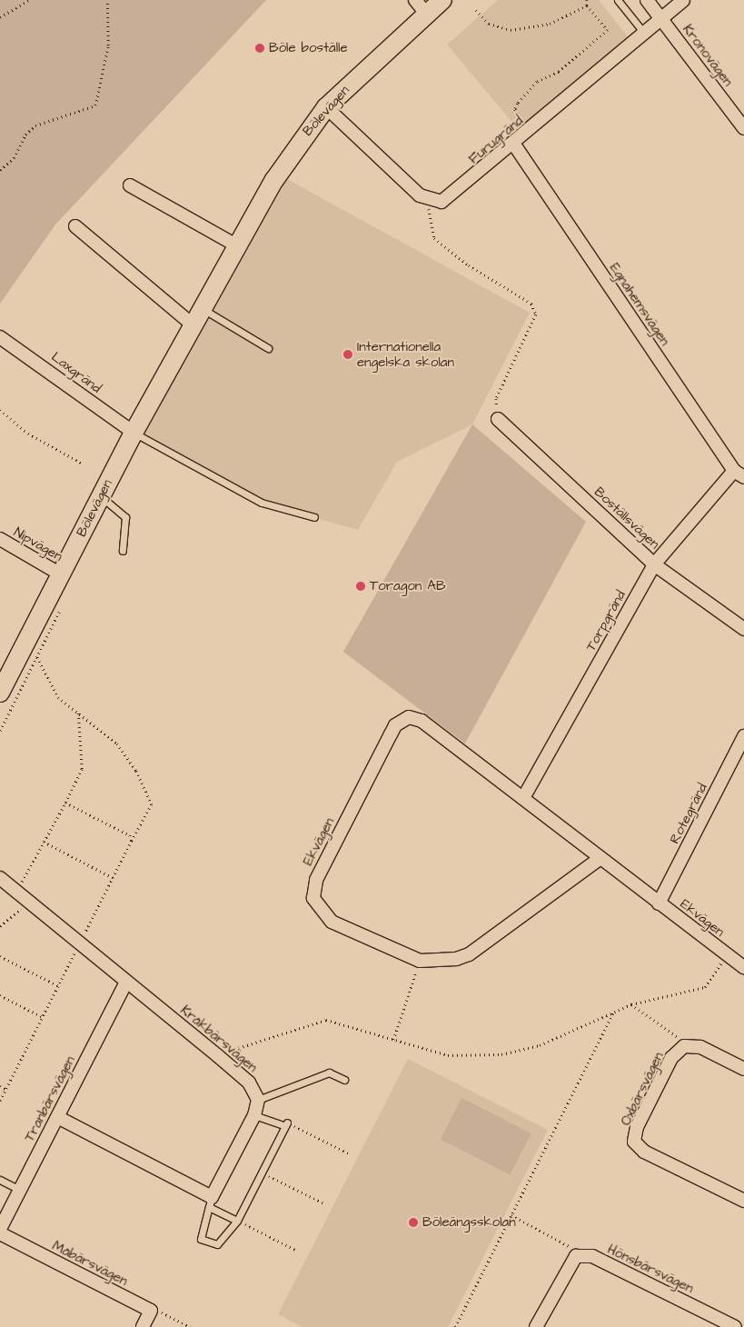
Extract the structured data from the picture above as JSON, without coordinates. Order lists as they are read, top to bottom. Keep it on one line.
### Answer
{"streets":{"street":["Kronovägen","Bölevägen","Furugränd","Egnahemsvägen","Laxgränd","Boställsvägen","Nipvägen","Torpgränd","Rotegränd","Ekvägen","Kråkbärsvägen","Oxbärsvägen","Tranbärsvägen","Måbärsvägen","Hönsbärsvägen"]},"crossings":[["Kronovägen","Furugränd"],["Bölevägen","Laxgränd"],["Bölevägen","Nipvägen"],["Furugränd","Egnahemsvägen"],["Egnahemsvägen","Torpgränd"],["Boställsvägen","Torpgränd"],["Torpgränd","Ekvägen"],["Rotegränd","Ekvägen"],["Kråkbärsvägen","Tranbärsvägen"]],"places":["Böle boställe","Internationella engelska skolan","Toragon AB","Böleängsskolan"]}
